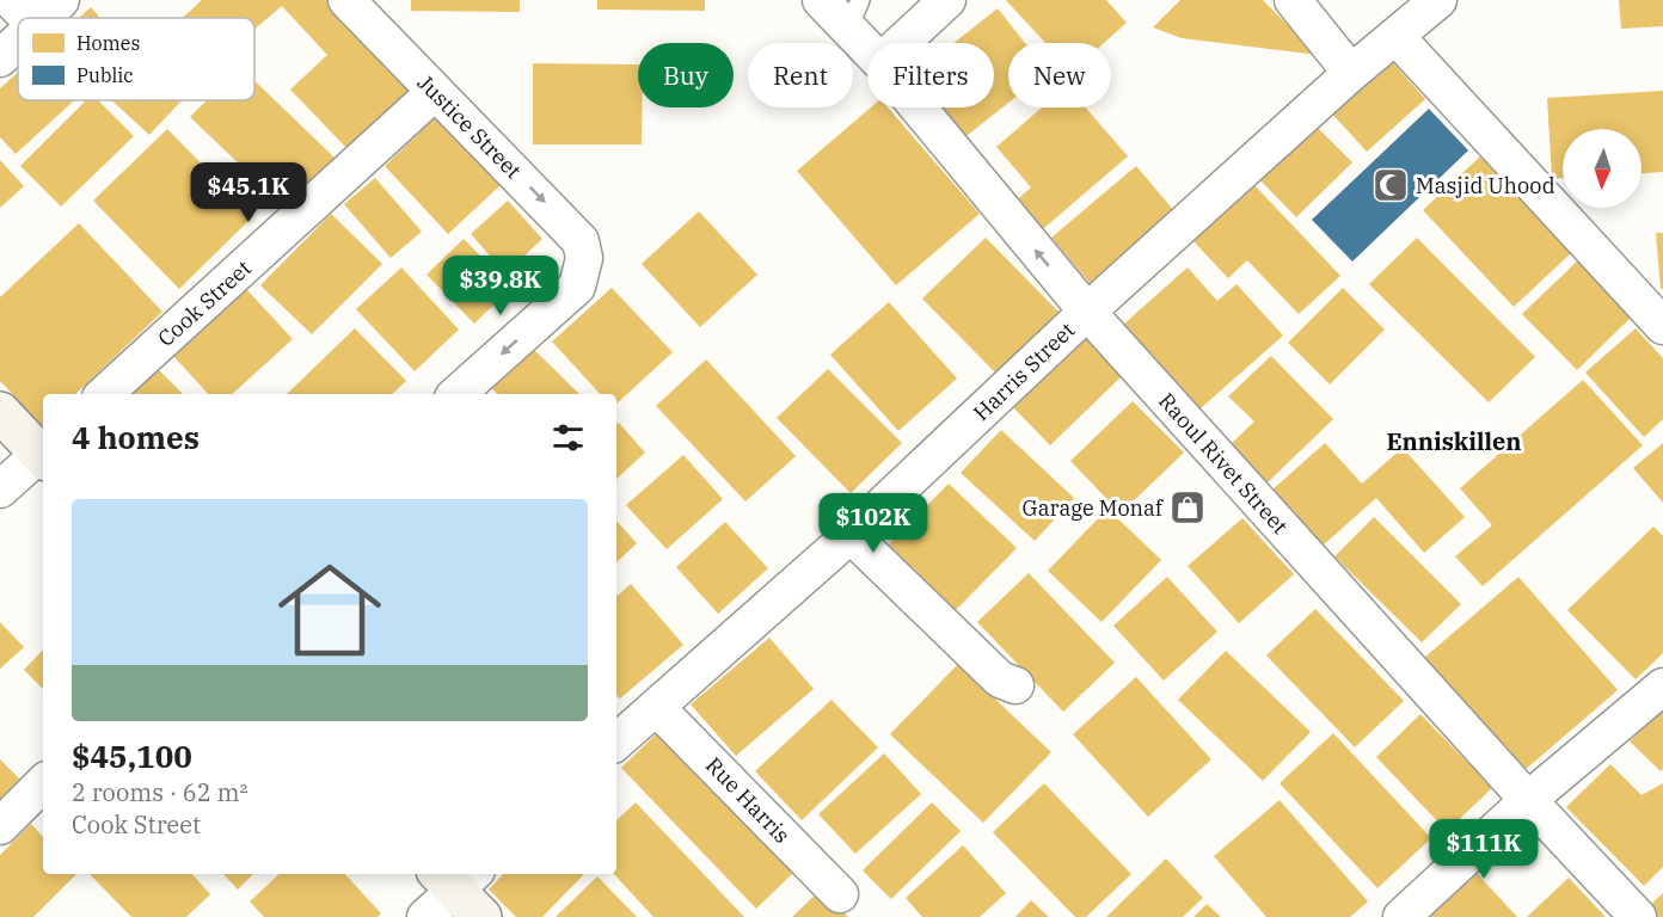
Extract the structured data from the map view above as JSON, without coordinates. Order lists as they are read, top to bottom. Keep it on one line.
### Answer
{"streets":{"street":["Justice Street","Cook Street","Harris Street","Raoul Rivet Street","Rue Harris"]},"crossings":[["Justice Street","Cook Street"],["Harris Street","Raoul Rivet Street"],["Harris Street","Rue Harris"]],"districts":["Enniskillen"],"places":{"mosque":["Masjid Uhood"],"shop":["Garage Monaf"]},"legend":["Homes","Public"],"north":"bottom","page":{"chip":["Buy","Rent","Filters","New"],"price":["$45.1K","$39.8K","$102K","$111K"],"heading":"4 homes","list":[{"name":"$45,100","note":"2 rooms · 62 m² · Cook Street"}]}}
